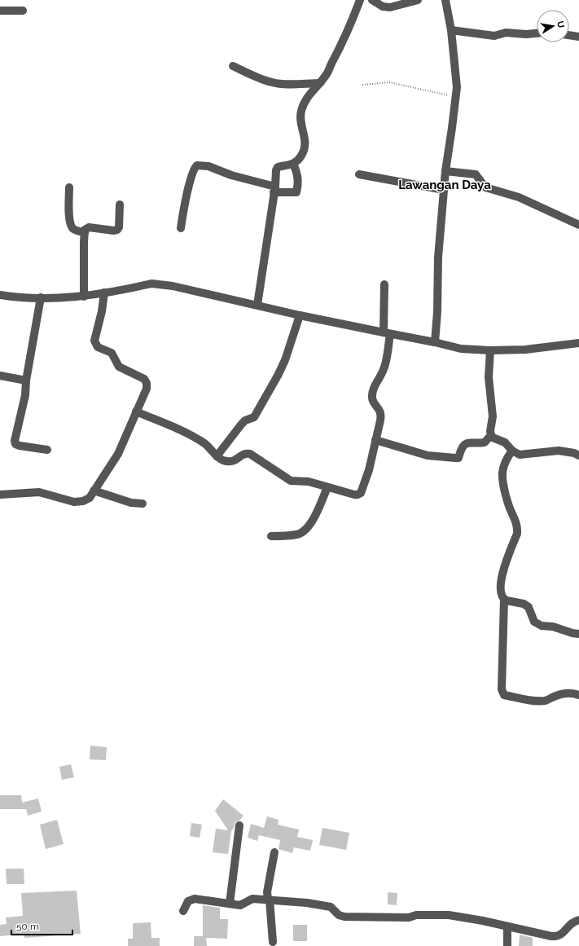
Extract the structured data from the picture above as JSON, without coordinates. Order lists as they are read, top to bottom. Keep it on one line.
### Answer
{"districts":["Lawangan Daya"],"scale_bar":"50 m","north":"right"}
